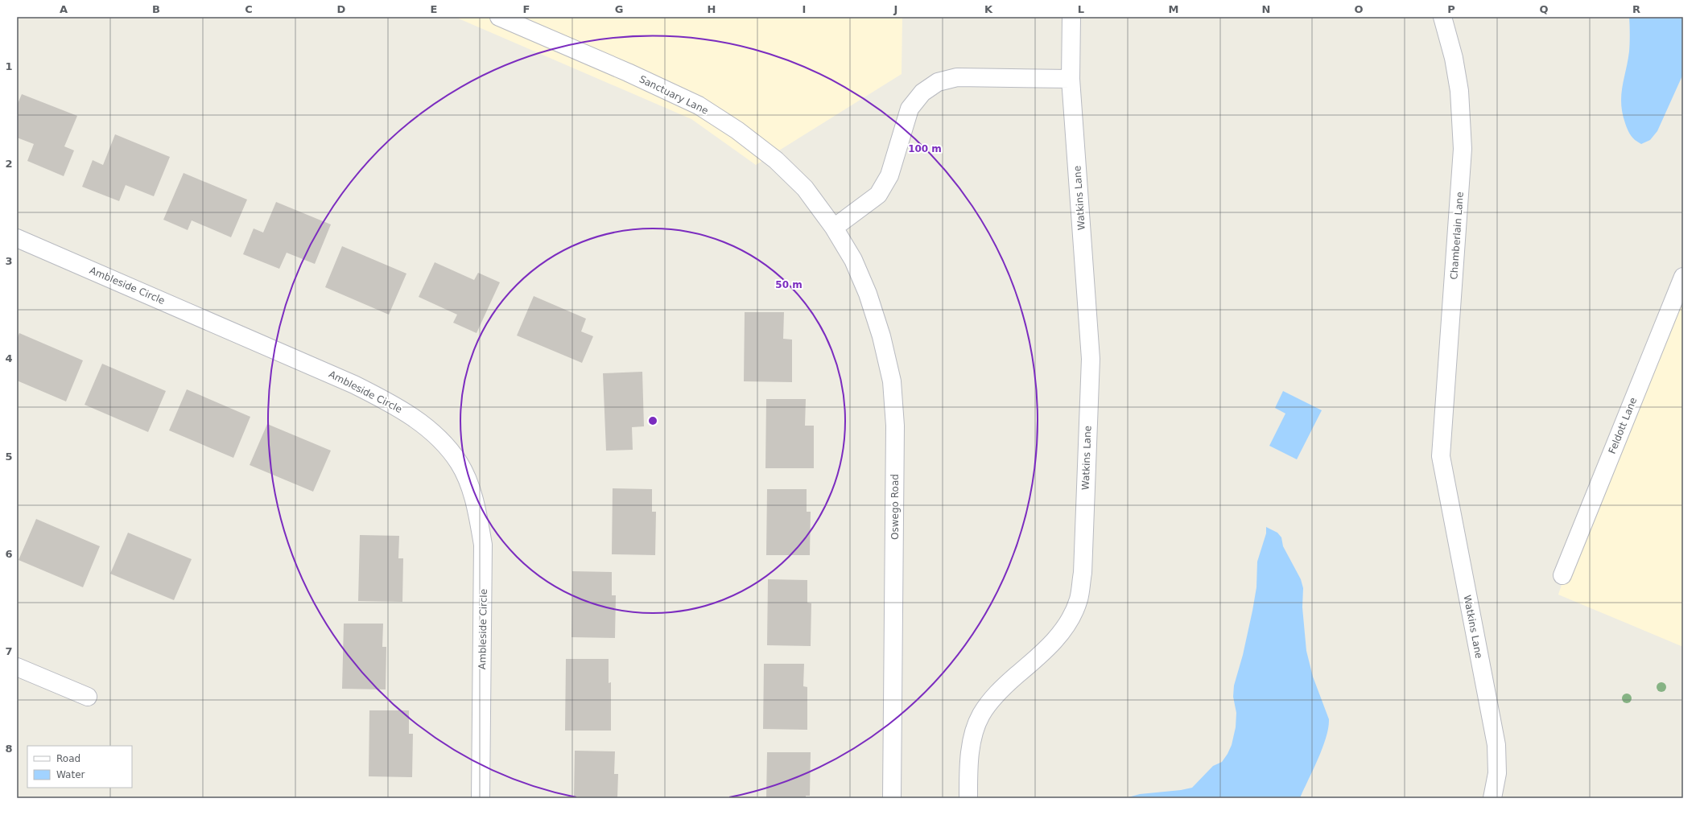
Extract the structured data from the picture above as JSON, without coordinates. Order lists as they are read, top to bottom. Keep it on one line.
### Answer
{"streets":{"street":["Sanctuary Lane","Watkins Lane","Chamberlain Lane","Ambleside Circle","Feldott Lane","Oswego Road"]},"crossings":[["Sanctuary Lane","Oswego Road"],["Watkins Lane","Chamberlain Lane"]],"legend":["Road","Water"],"grid":{"columns":["A","B","C","D","E","F","G","H","I","J","K","L","M","N","O","P","Q","R"],"rows":["1","2","3","4","5","6","7","8"]},"rings":["100 m","50 m"]}
